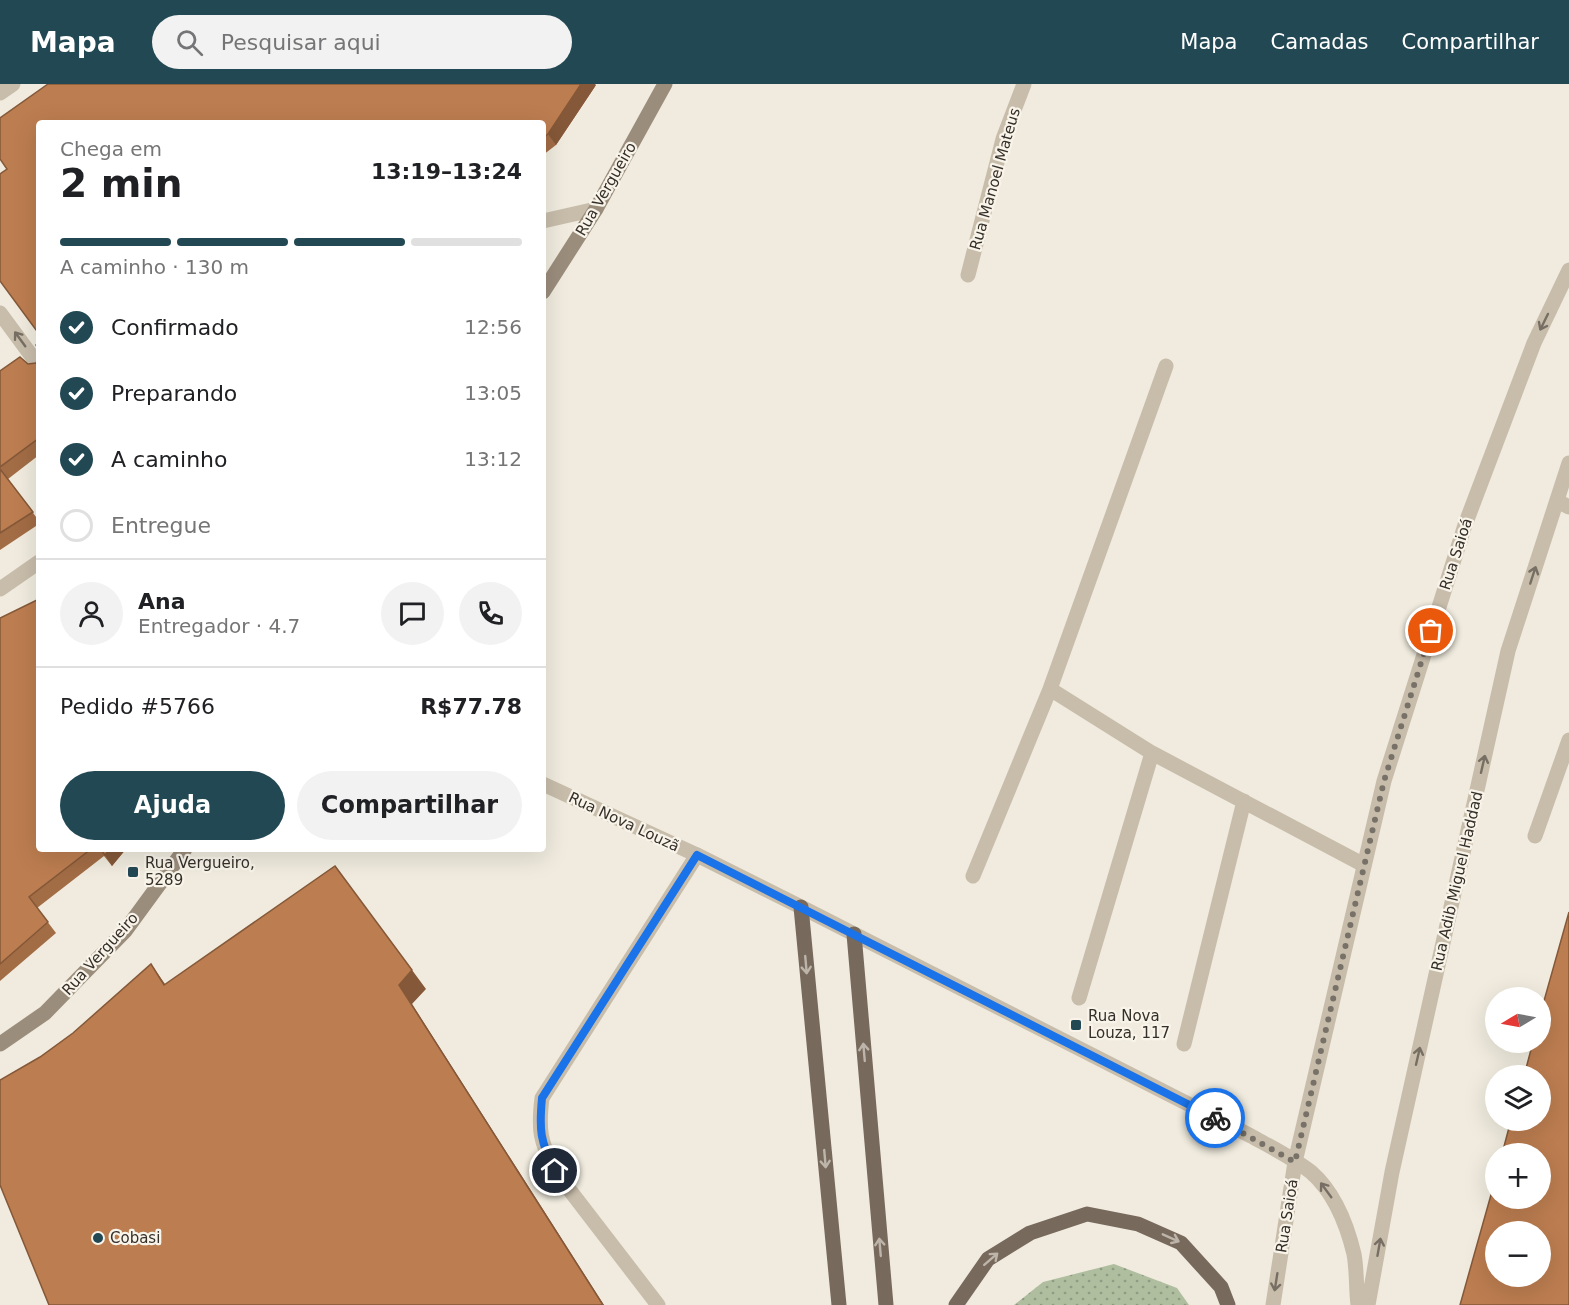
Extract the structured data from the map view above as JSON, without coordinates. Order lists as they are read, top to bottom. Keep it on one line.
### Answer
{"streets":{"main road":["Rua Vergueiro"],"street":["Rua Manoel Mateus","Rua Saioá","Rua Nova Louzã","Rua Adib Miguel Haddad"]},"crossings":[["Rua Saioá","Rua Nova Louzã"]],"one_way":["Rua Saioá","Rua Adib Miguel Haddad"],"places":{"transit":["Rua Vergueiro, 5289","Rua Nova Louza, 117"],"other":["Cobasi"]},"north":"left","page":{"header":"Mapa","search":"Pesquisar aqui","nav":["Mapa","Camadas","Compartilhar"],"heading":["2 min","Chega em","13:19–13:24"],"panel":["Ana","Entregador · 4.7","Pedido #5766","R$77.78"],"bar":"A caminho · 130 m","list":[["Confirmado","12:56"],["Preparando","13:05"],["A caminho","13:12"],"Entregue"],"buttons":["Ajuda","Compartilhar"],"map_buttons":["+","−"]}}
